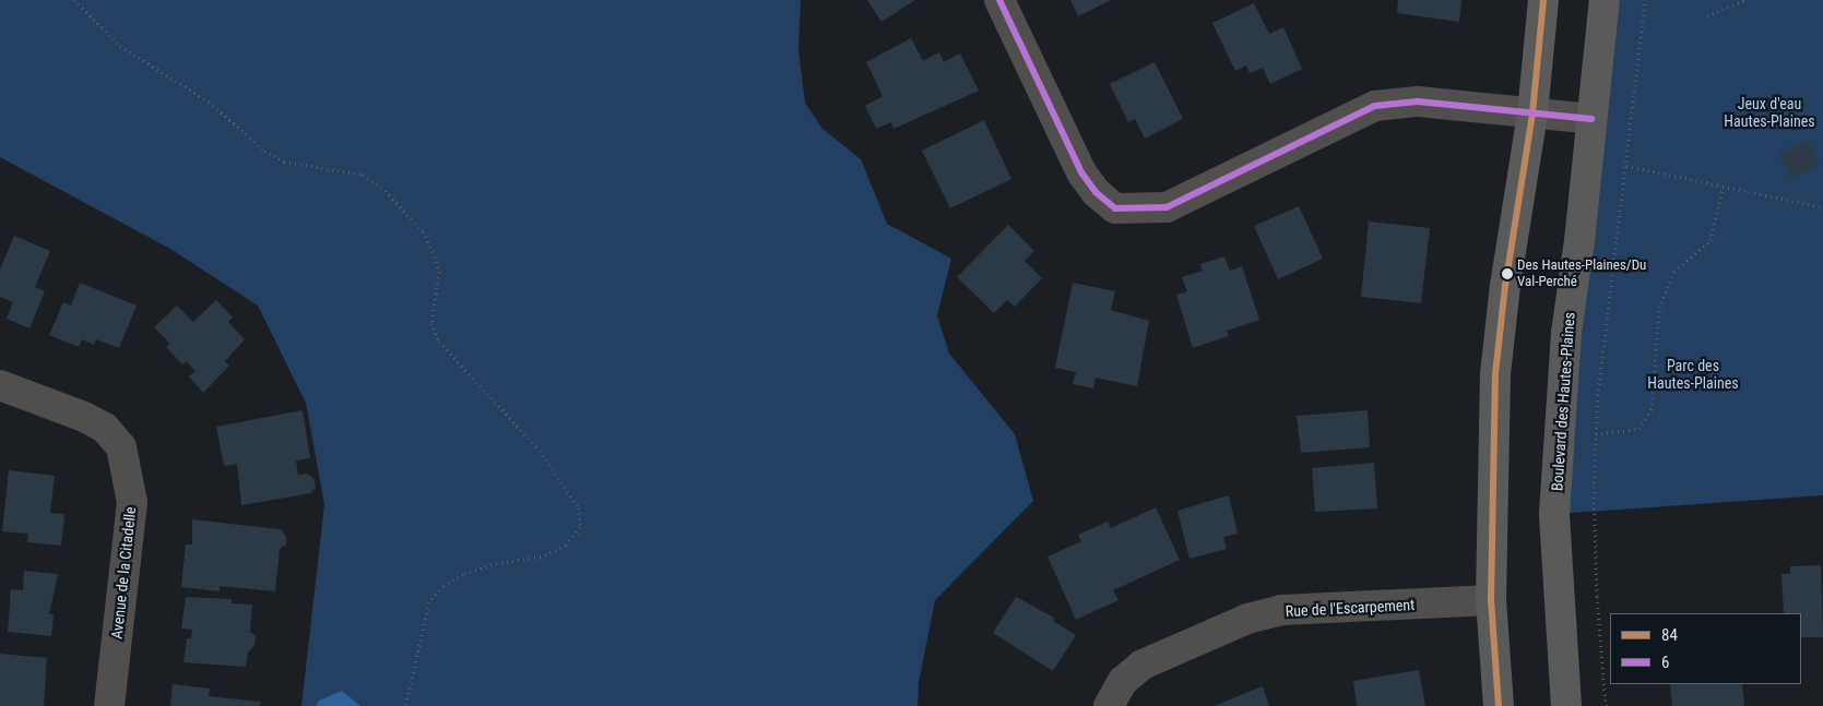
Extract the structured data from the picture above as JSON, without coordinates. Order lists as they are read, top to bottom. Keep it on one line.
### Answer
{"streets":{"street":["Boulevard des Hautes-Plaines","Avenue de la Citadelle","Rue de l'Escarpement"]},"parks":["Jeux d'eau Hautes-Plaines","Parc des Hautes-Plaines"],"places":["Des Hautes-Plaines/Du Val-Perché"],"lines":["transit line 84","transit line 6"],"legend":["84","6"]}
